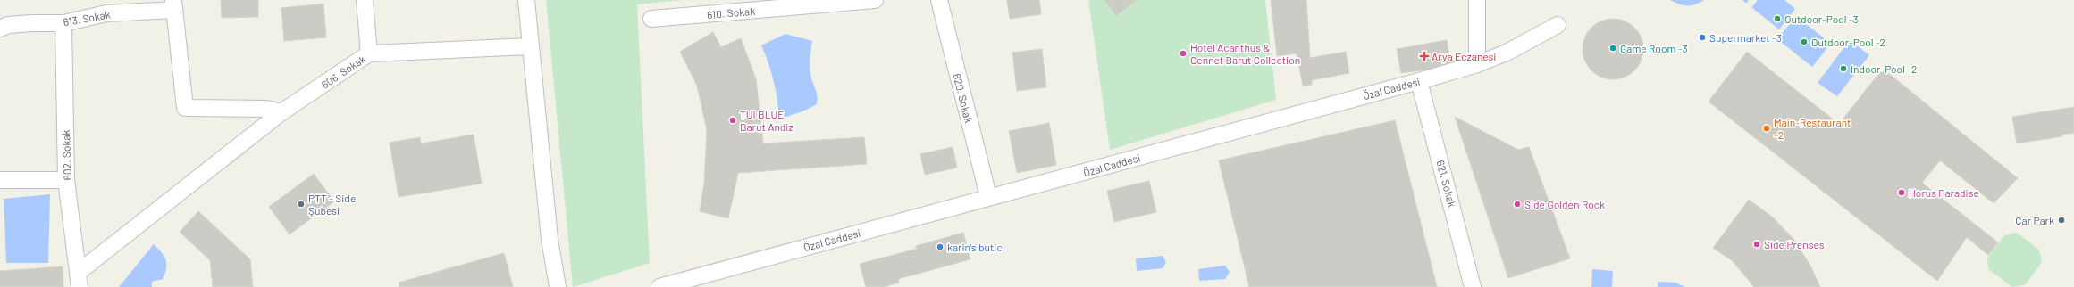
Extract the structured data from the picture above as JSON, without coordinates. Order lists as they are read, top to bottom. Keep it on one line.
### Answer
{"streets":{"street":["610. Sokak","613. Sokak","606. Sokak","Özal Caddesi","620. Sokak","602. Sokak","621. Sokak"]},"crossings":[["613. Sokak","602. Sokak"],["606. Sokak","602. Sokak"],["Özal Caddesi","620. Sokak"],["Özal Caddesi","621. Sokak"]],"places":{"other":["Outdoor-Pool -3","Supermarket -3","Outdoor-Pool -2","Game Room -3","Hotel Acanthus & Cennet Barut Collection","Indoor-Pool -2","TUI BLUE Barut Andiz","Main-Restaurant -2","Horus Paradise","PTT - Side Şubesi","Side Golden Rock","Car Park","Side Prenses","karin's butic"],"health":["Arya Eczanesi"]}}
